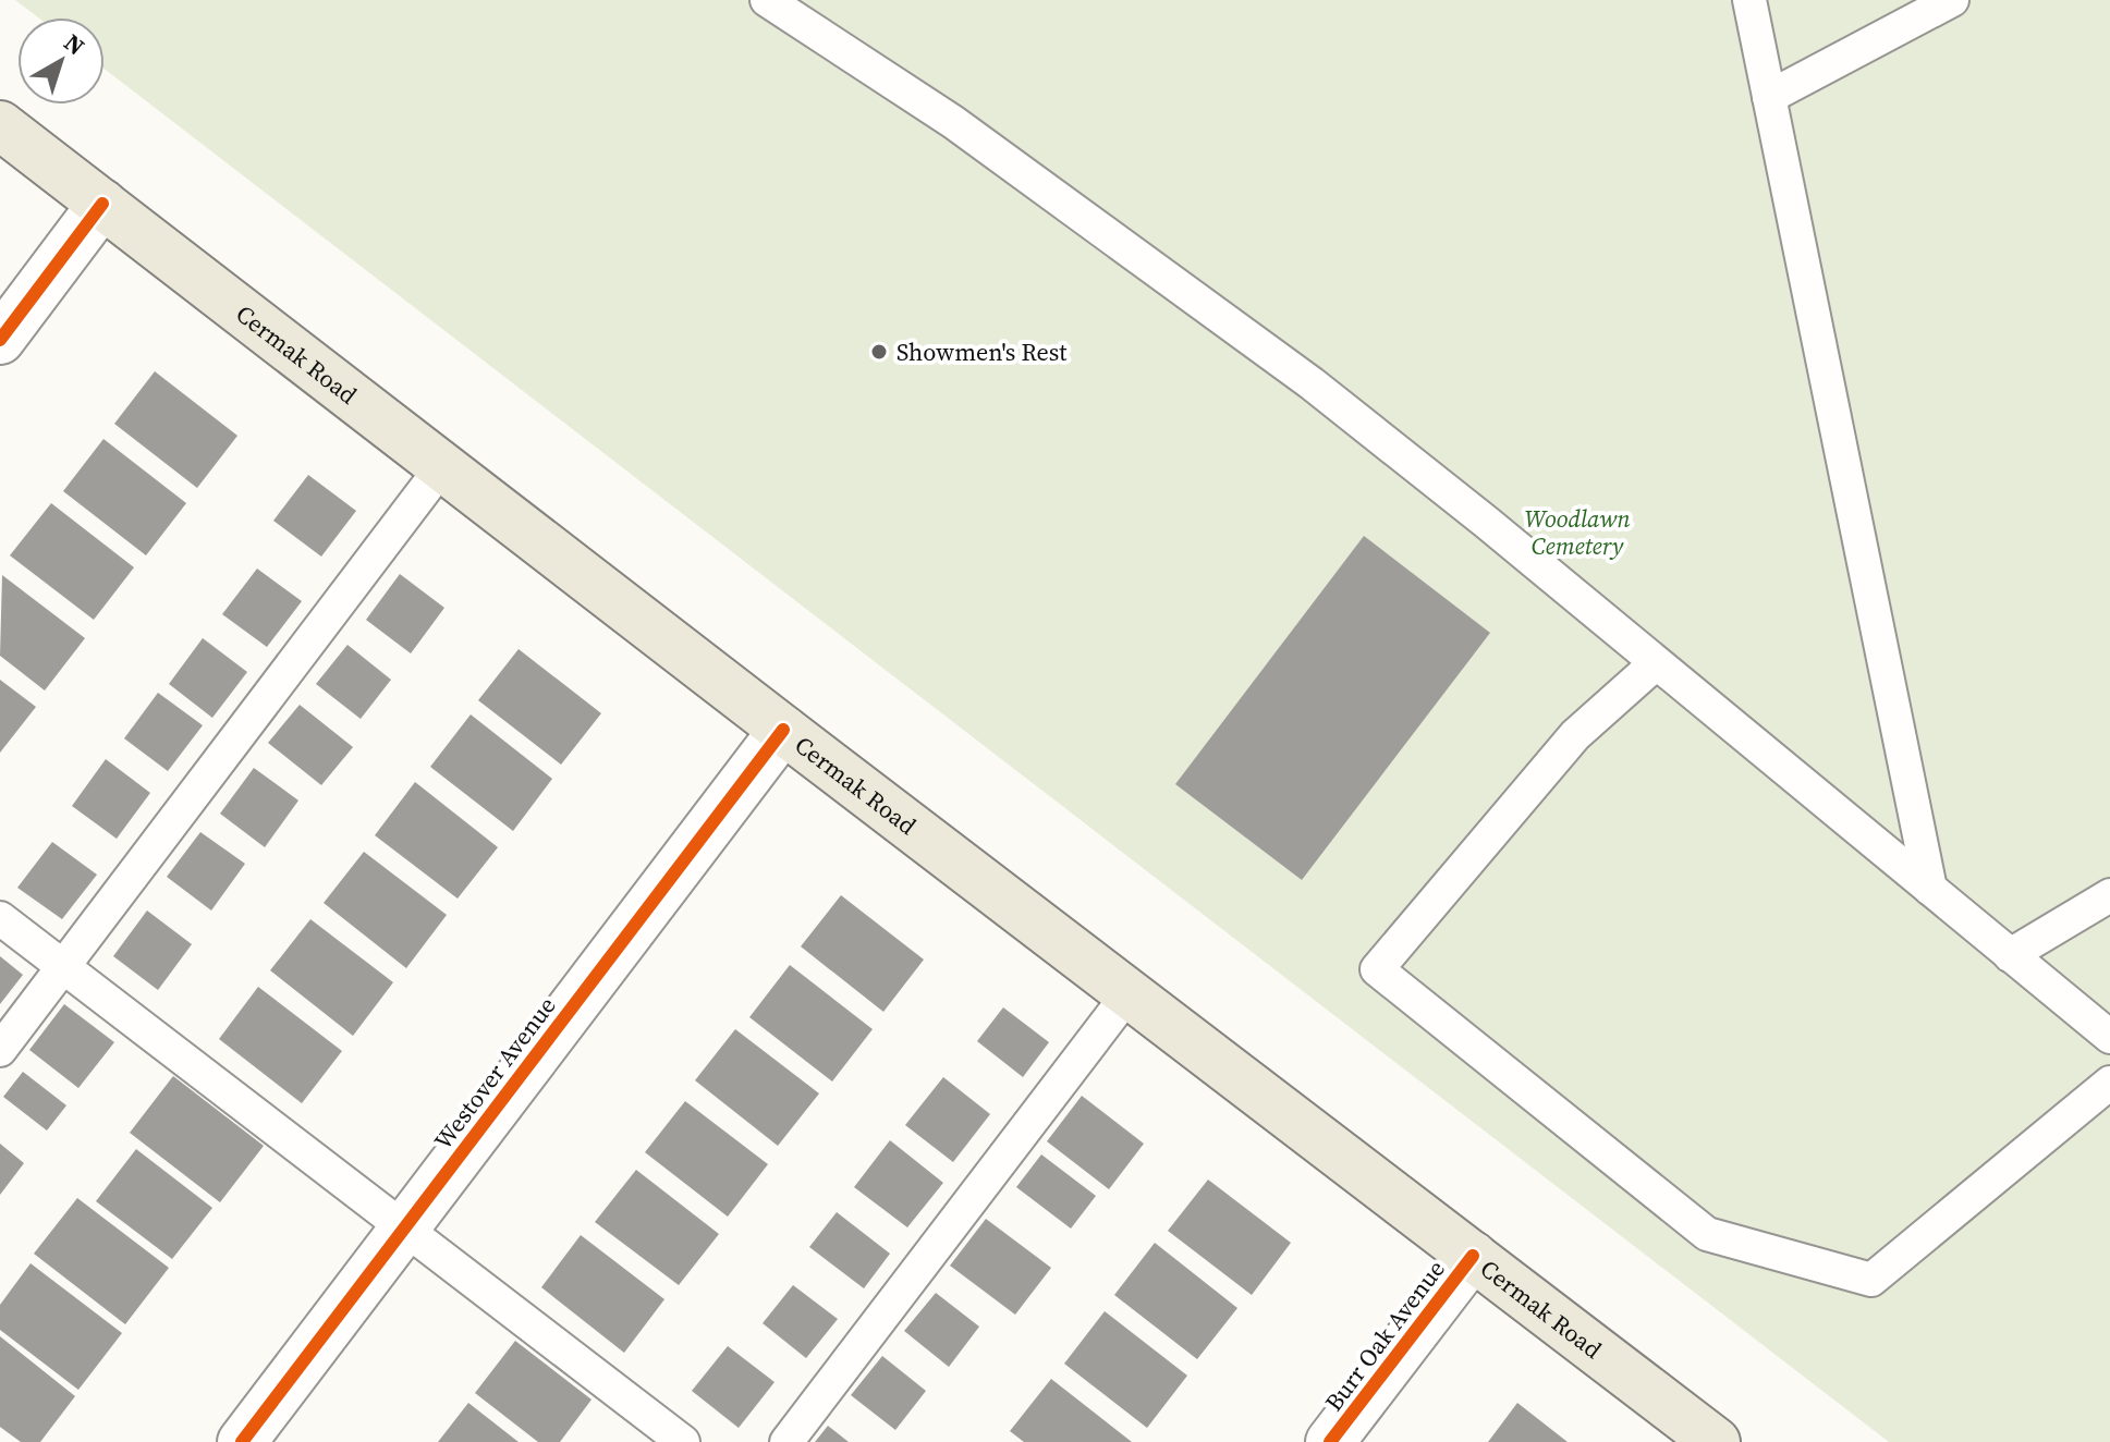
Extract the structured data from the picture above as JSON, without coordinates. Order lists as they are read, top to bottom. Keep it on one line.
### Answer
{"streets":{"main road":["Cermak Road"],"street":["Westover Avenue","Burr Oak Avenue"]},"crossings":[["Cermak Road","Westover Avenue"],["Cermak Road","Burr Oak Avenue"]],"parks":["Woodlawn Cemetery"],"places":["Showmen's Rest"],"north":"top right"}
